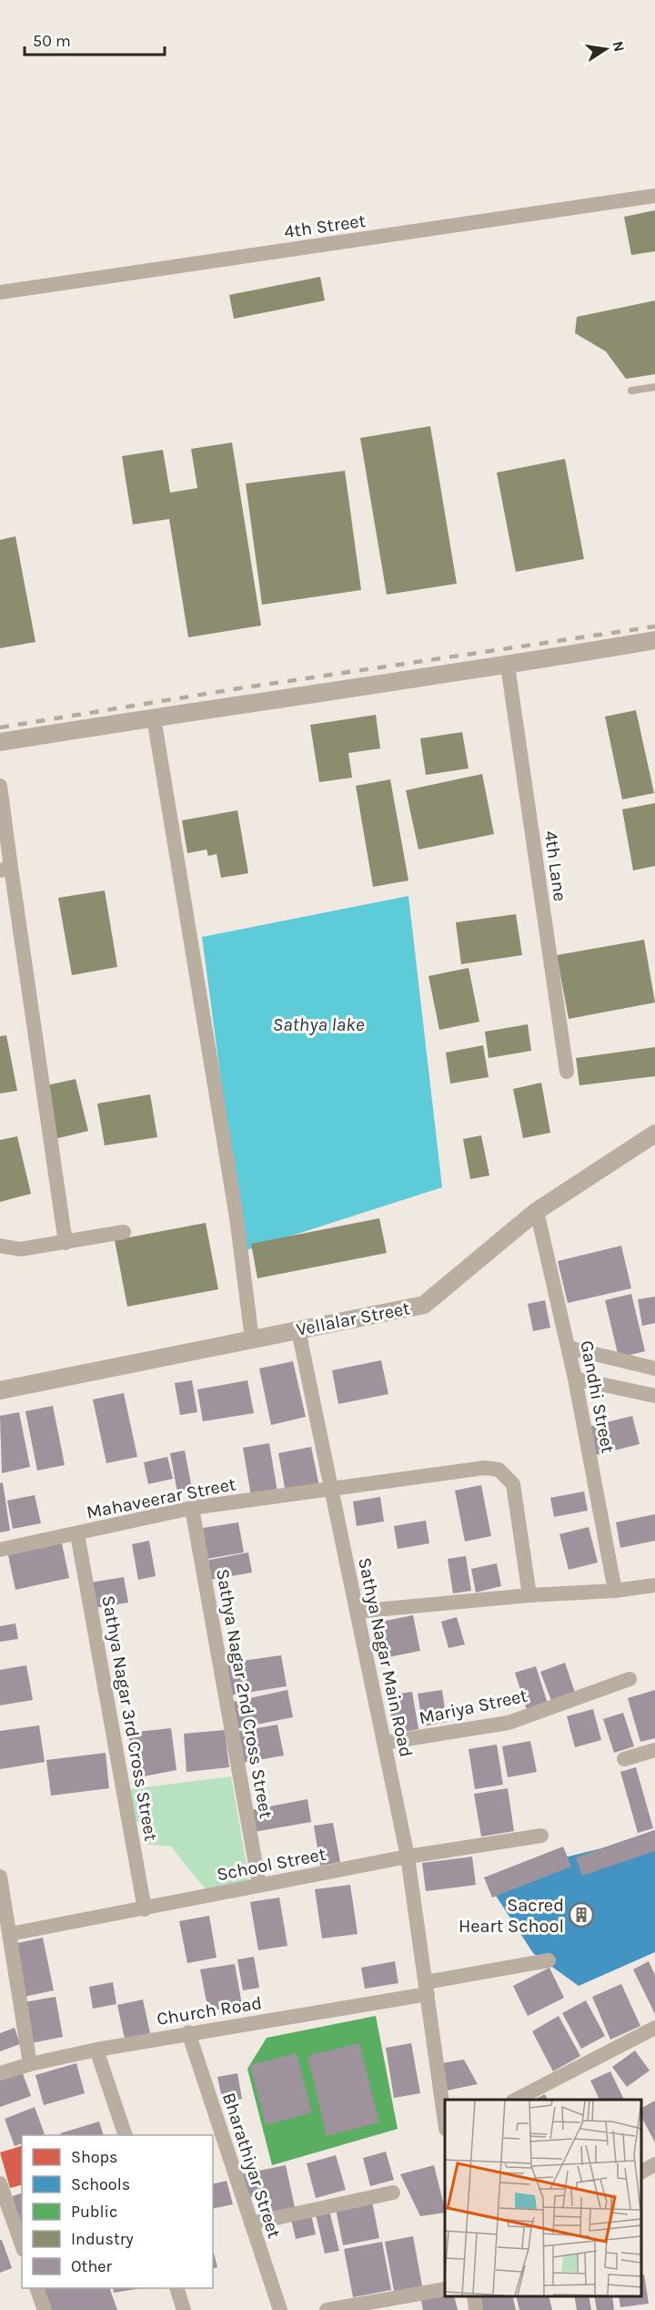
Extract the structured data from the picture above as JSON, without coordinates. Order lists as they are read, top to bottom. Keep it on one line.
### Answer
{"streets":{"street":["4th Street","4th Lane","Vellalar Street","Gandhi Street","Mahaveerar Street","Sathya Nagar Main Road","Sathya Nagar 2nd Cross Street","Mariya Street","Sathya Nagar 3rd Cross Street","School Street","Church Road","Bharathiyar Street"]},"crossings":[["Vellalar Street","Gandhi Street"],["Vellalar Street","Sathya Nagar Main Road"],["Mahaveerar Street","Sathya Nagar Main Road"],["Mahaveerar Street","Sathya Nagar 2nd Cross Street"],["Mahaveerar Street","Sathya Nagar 3rd Cross Street"],["Sathya Nagar Main Road","Mariya Street"],["Sathya Nagar Main Road","School Street"],["Sathya Nagar Main Road","Church Road"],["Sathya Nagar 2nd Cross Street","School Street"],["Sathya Nagar 3rd Cross Street","School Street"],["Church Road","Bharathiyar Street"]],"water":["Sathya lake"],"places":{"building":["Sacred Heart School"]},"legend":["Shops","Schools","Public","Industry","Other"],"scale_bar":"50 m","north":"right"}
